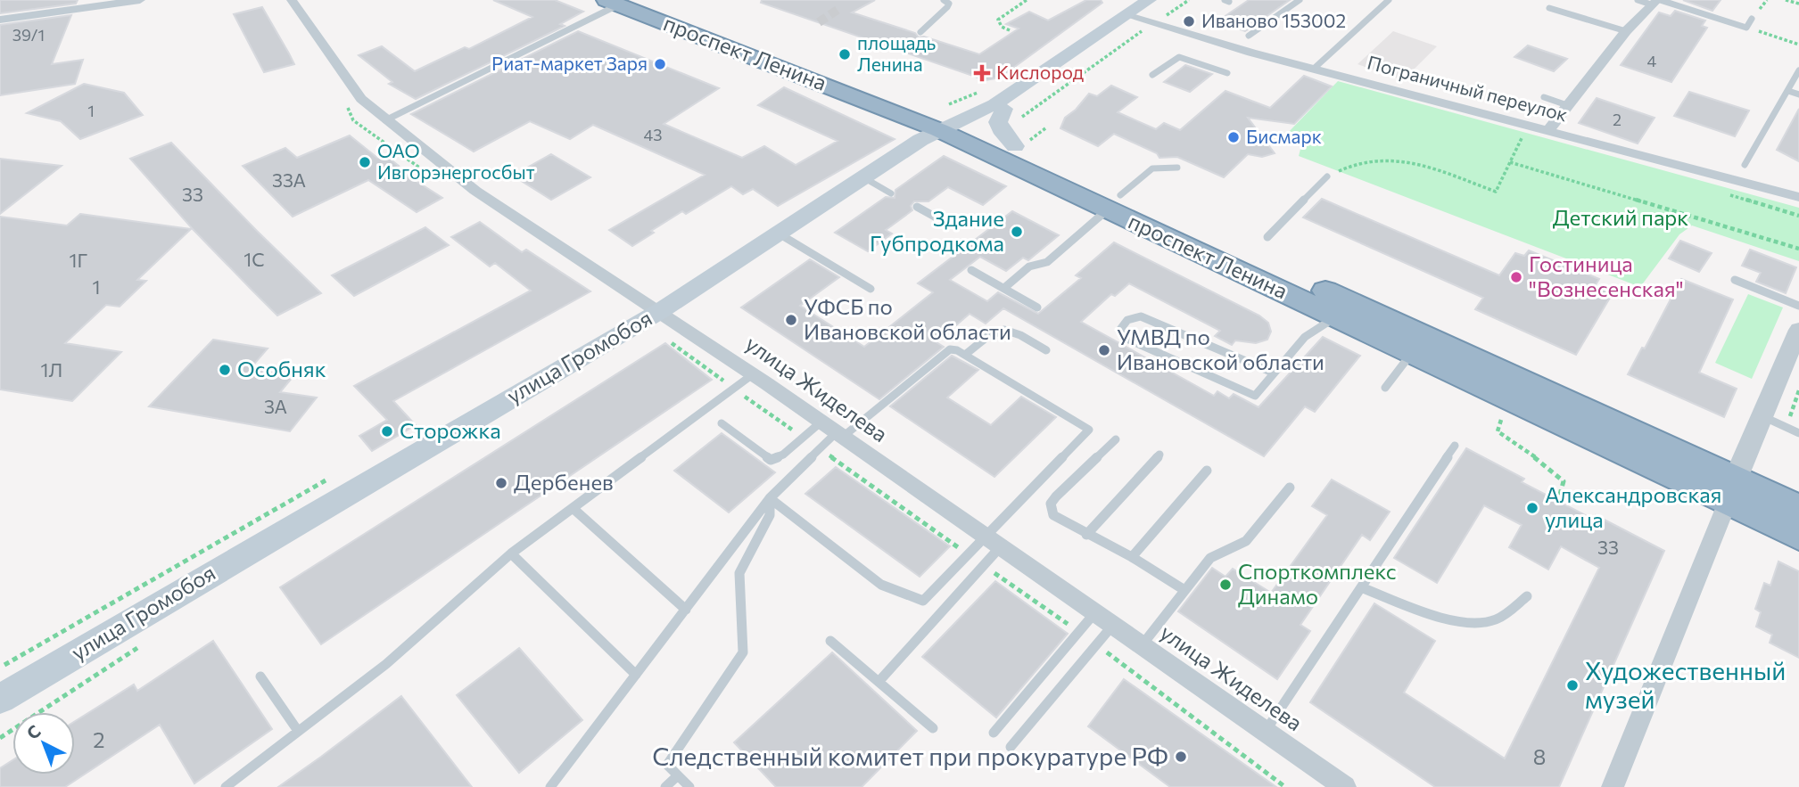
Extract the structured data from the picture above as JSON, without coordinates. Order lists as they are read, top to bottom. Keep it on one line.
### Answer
{"streets":{"highway":["проспект Ленина"],"main road":["улица Громобоя"],"street":["Пограничный переулок","улица Жиделева"]},"crossings":[["проспект Ленина","улица Громобоя"],["Пограничный переулок","улица Громобоя"],["улица Громобоя","улица Жиделева"]],"parks":["Детский парк"],"places":{"other":["Иваново 153002","площадь Ленина","Риат-маркет Заря","Бисмарк","ОАО Ивгорэнергосбыт","Здание Губпродкома","Гостиница \"Вознесенская\"","УФСБ по Ивановской области","УМВД по Ивановской области","Особняк","Сторожка","Дербенев","Александровская улица","Спорткомплекс Динамо","Художественный музей","Следственный комитет при прокуратуре РФ"],"health":["Кислород"]},"house_numbers":["39/1","4","1","2","43","33А","33","1С","1Г","1","1Л","3А","33","2","8"],"north":"top left"}
